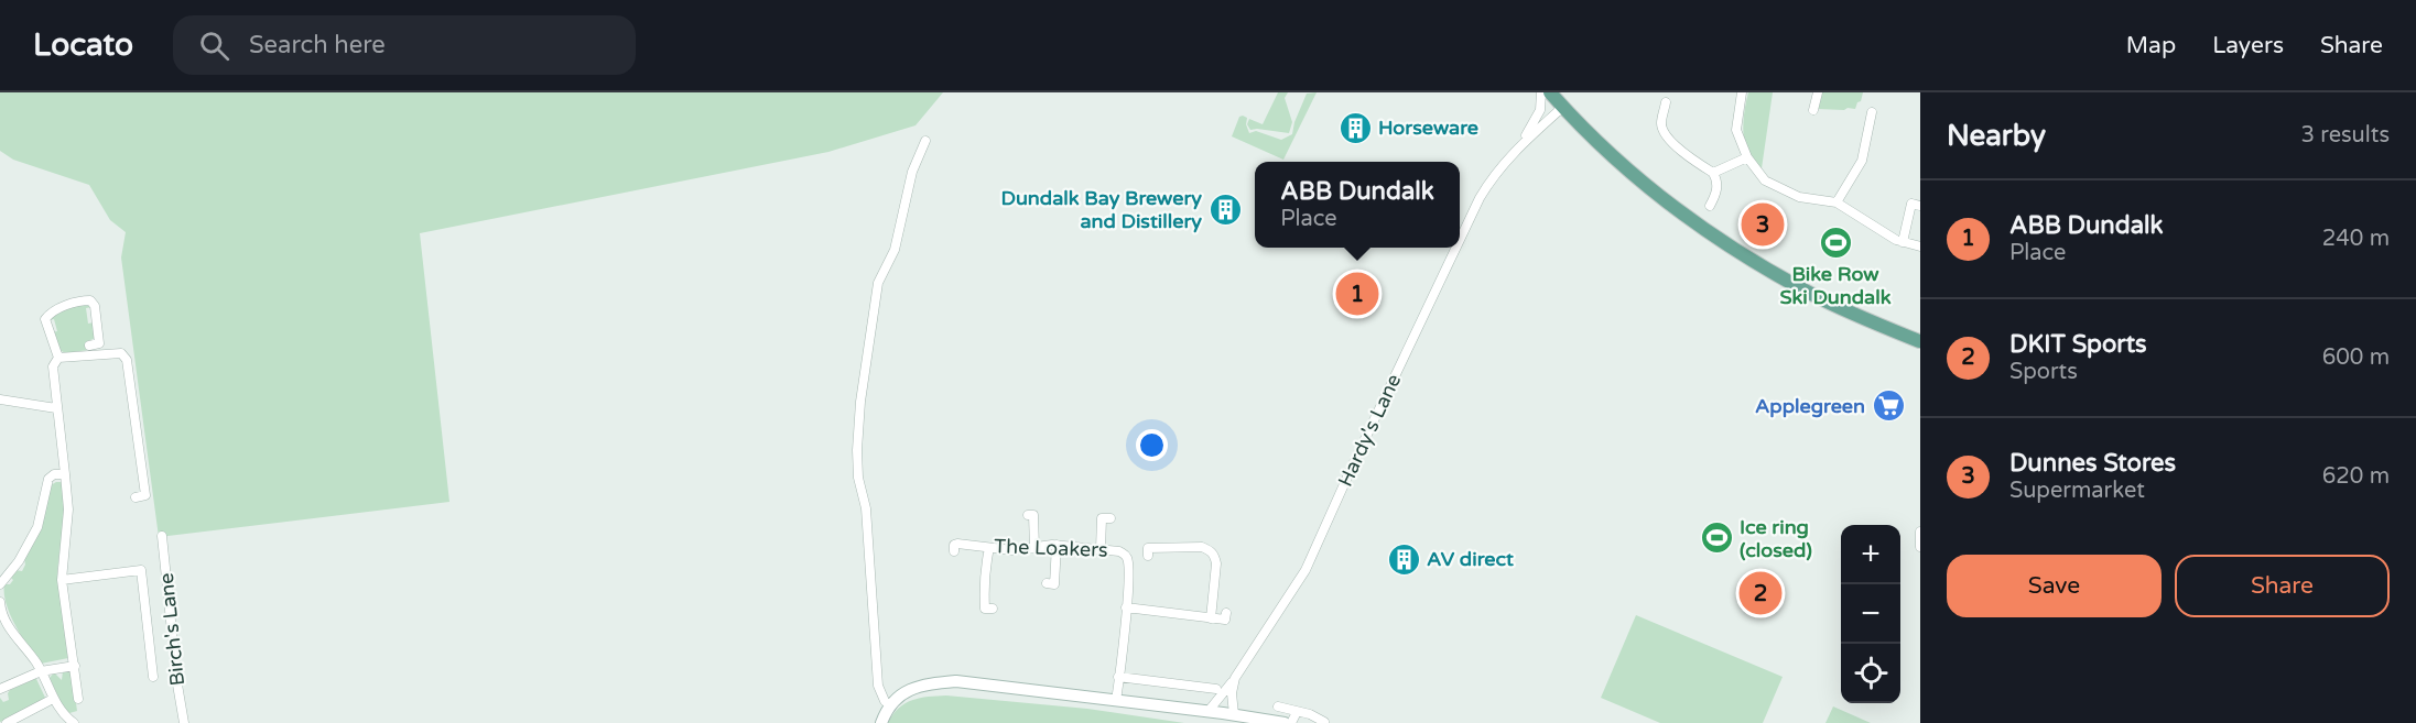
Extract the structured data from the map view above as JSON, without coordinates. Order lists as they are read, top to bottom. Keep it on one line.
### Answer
{"streets":{"street":["Hardy's Lane","The Loakers","Birch's Lane"]},"places":{"building":["Horseware","Dundalk Bay Brewery and Distillery","AV direct"],"sports":["Bike Row Ski Dundalk","Ice ring (closed)"],"supermarket":["Applegreen"]},"page":{"header":"Locato","search":"Search here","nav":["Map","Layers","Share"],"heading":["Nearby","3 results"],"popup":["ABB Dundalk","Place"],"list":[{"mark":"1","name":"ABB Dundalk","note":"Place","value":"240 m"},{"mark":"2","name":"DKIT Sports","note":"Sports","value":"600 m"},{"mark":"3","name":"Dunnes Stores","note":"Supermarket","value":"620 m"}],"pins":["3","1","2"],"map_buttons":["+","−"],"buttons":["Save","Share"]}}
